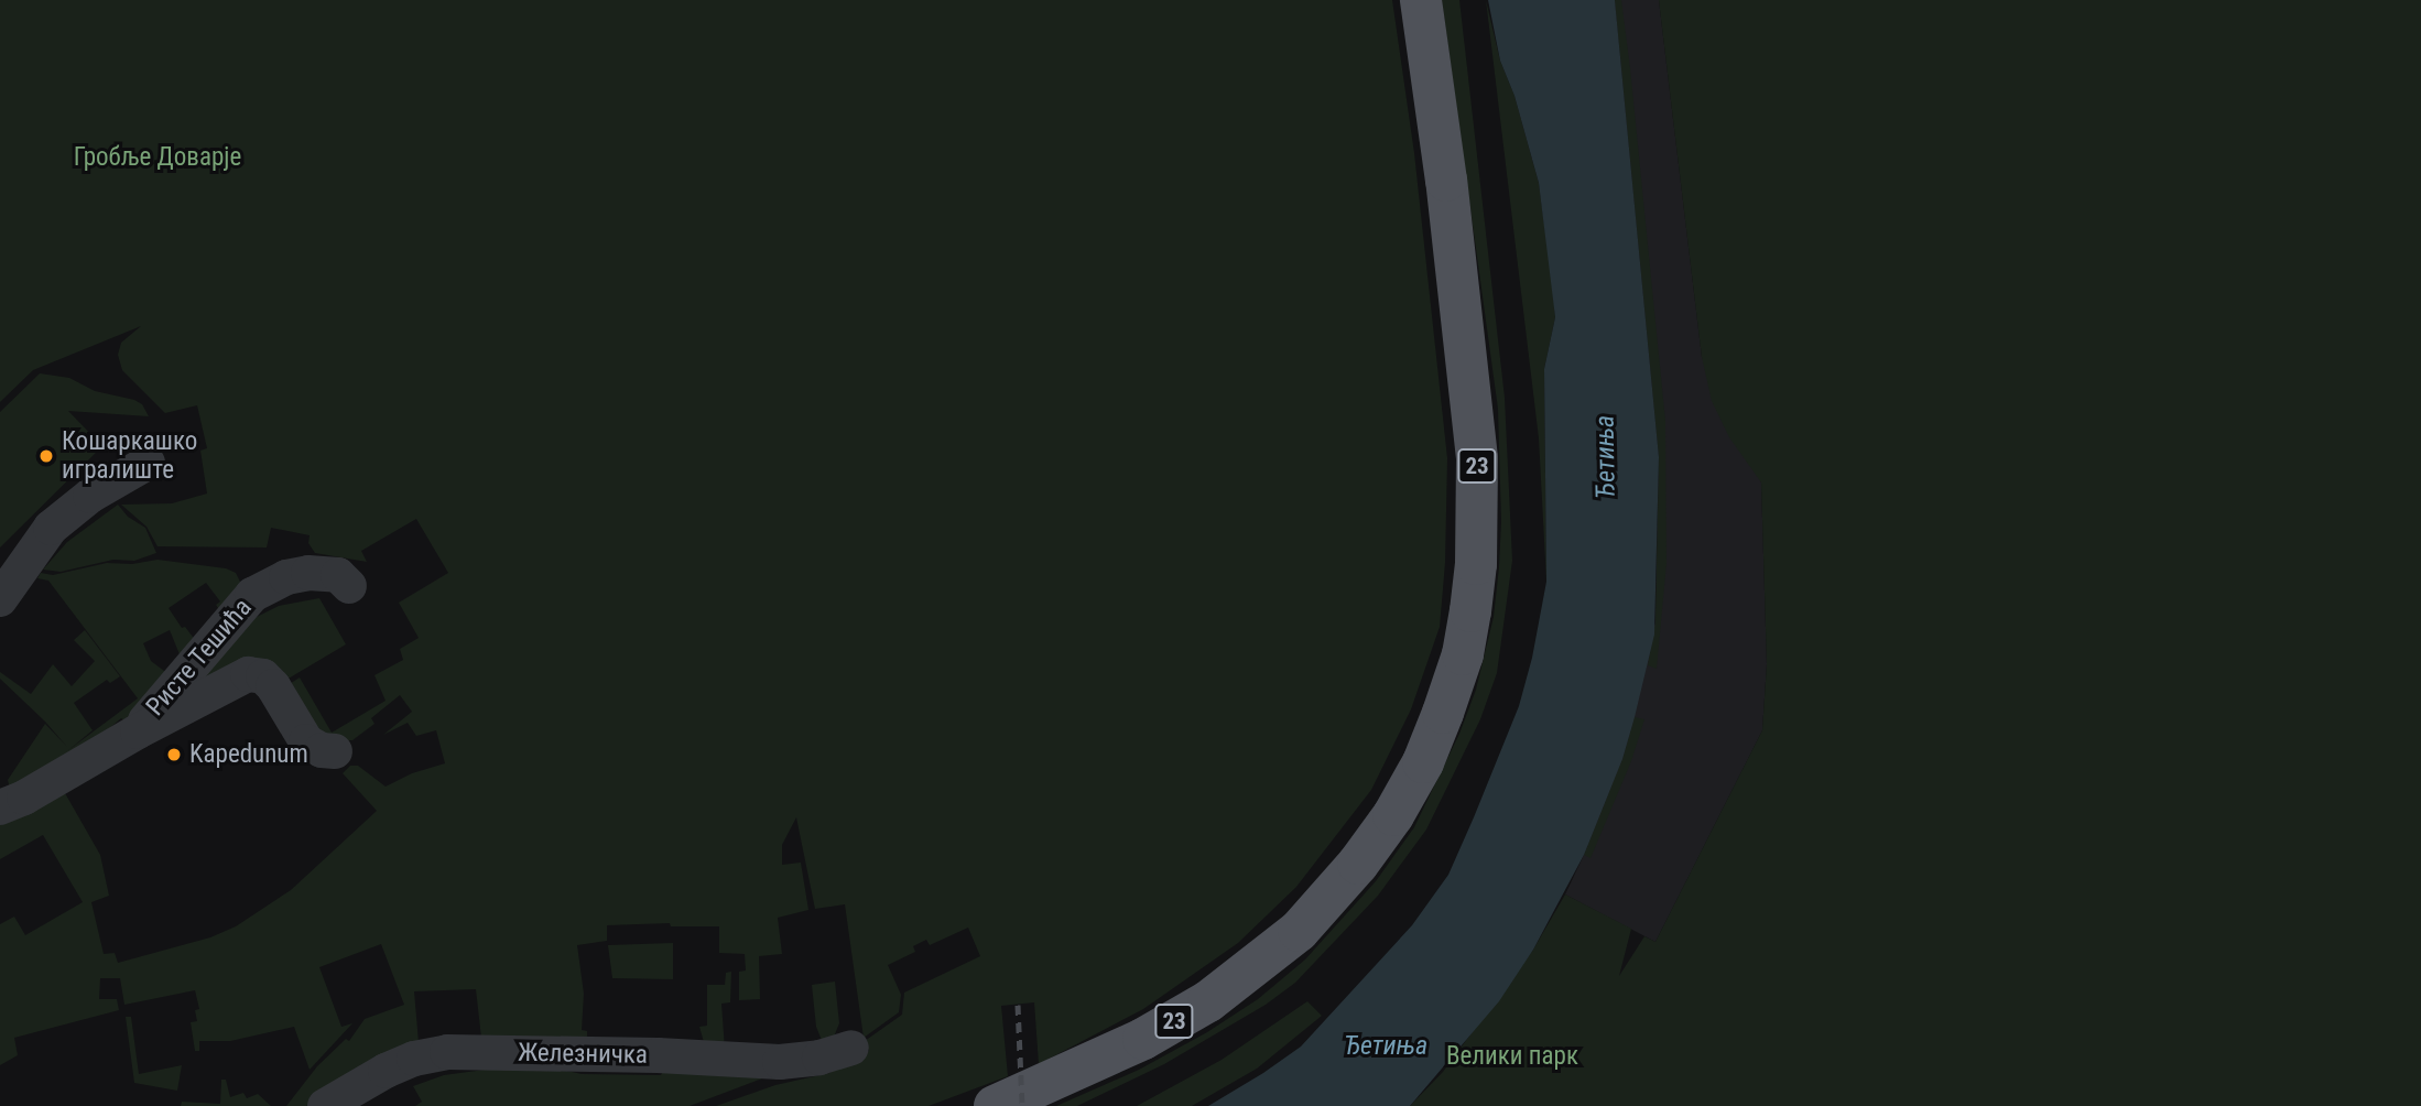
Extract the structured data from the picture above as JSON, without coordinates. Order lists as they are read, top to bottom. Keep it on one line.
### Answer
{"streets":{"main road":["23"],"street":["Ристе Тешића","Железничка"]},"water":["Ђетиња"],"parks":["Гробље Доварје","Велики парк"],"places":["Кошаркашко игралиште","Kapedunum"]}
